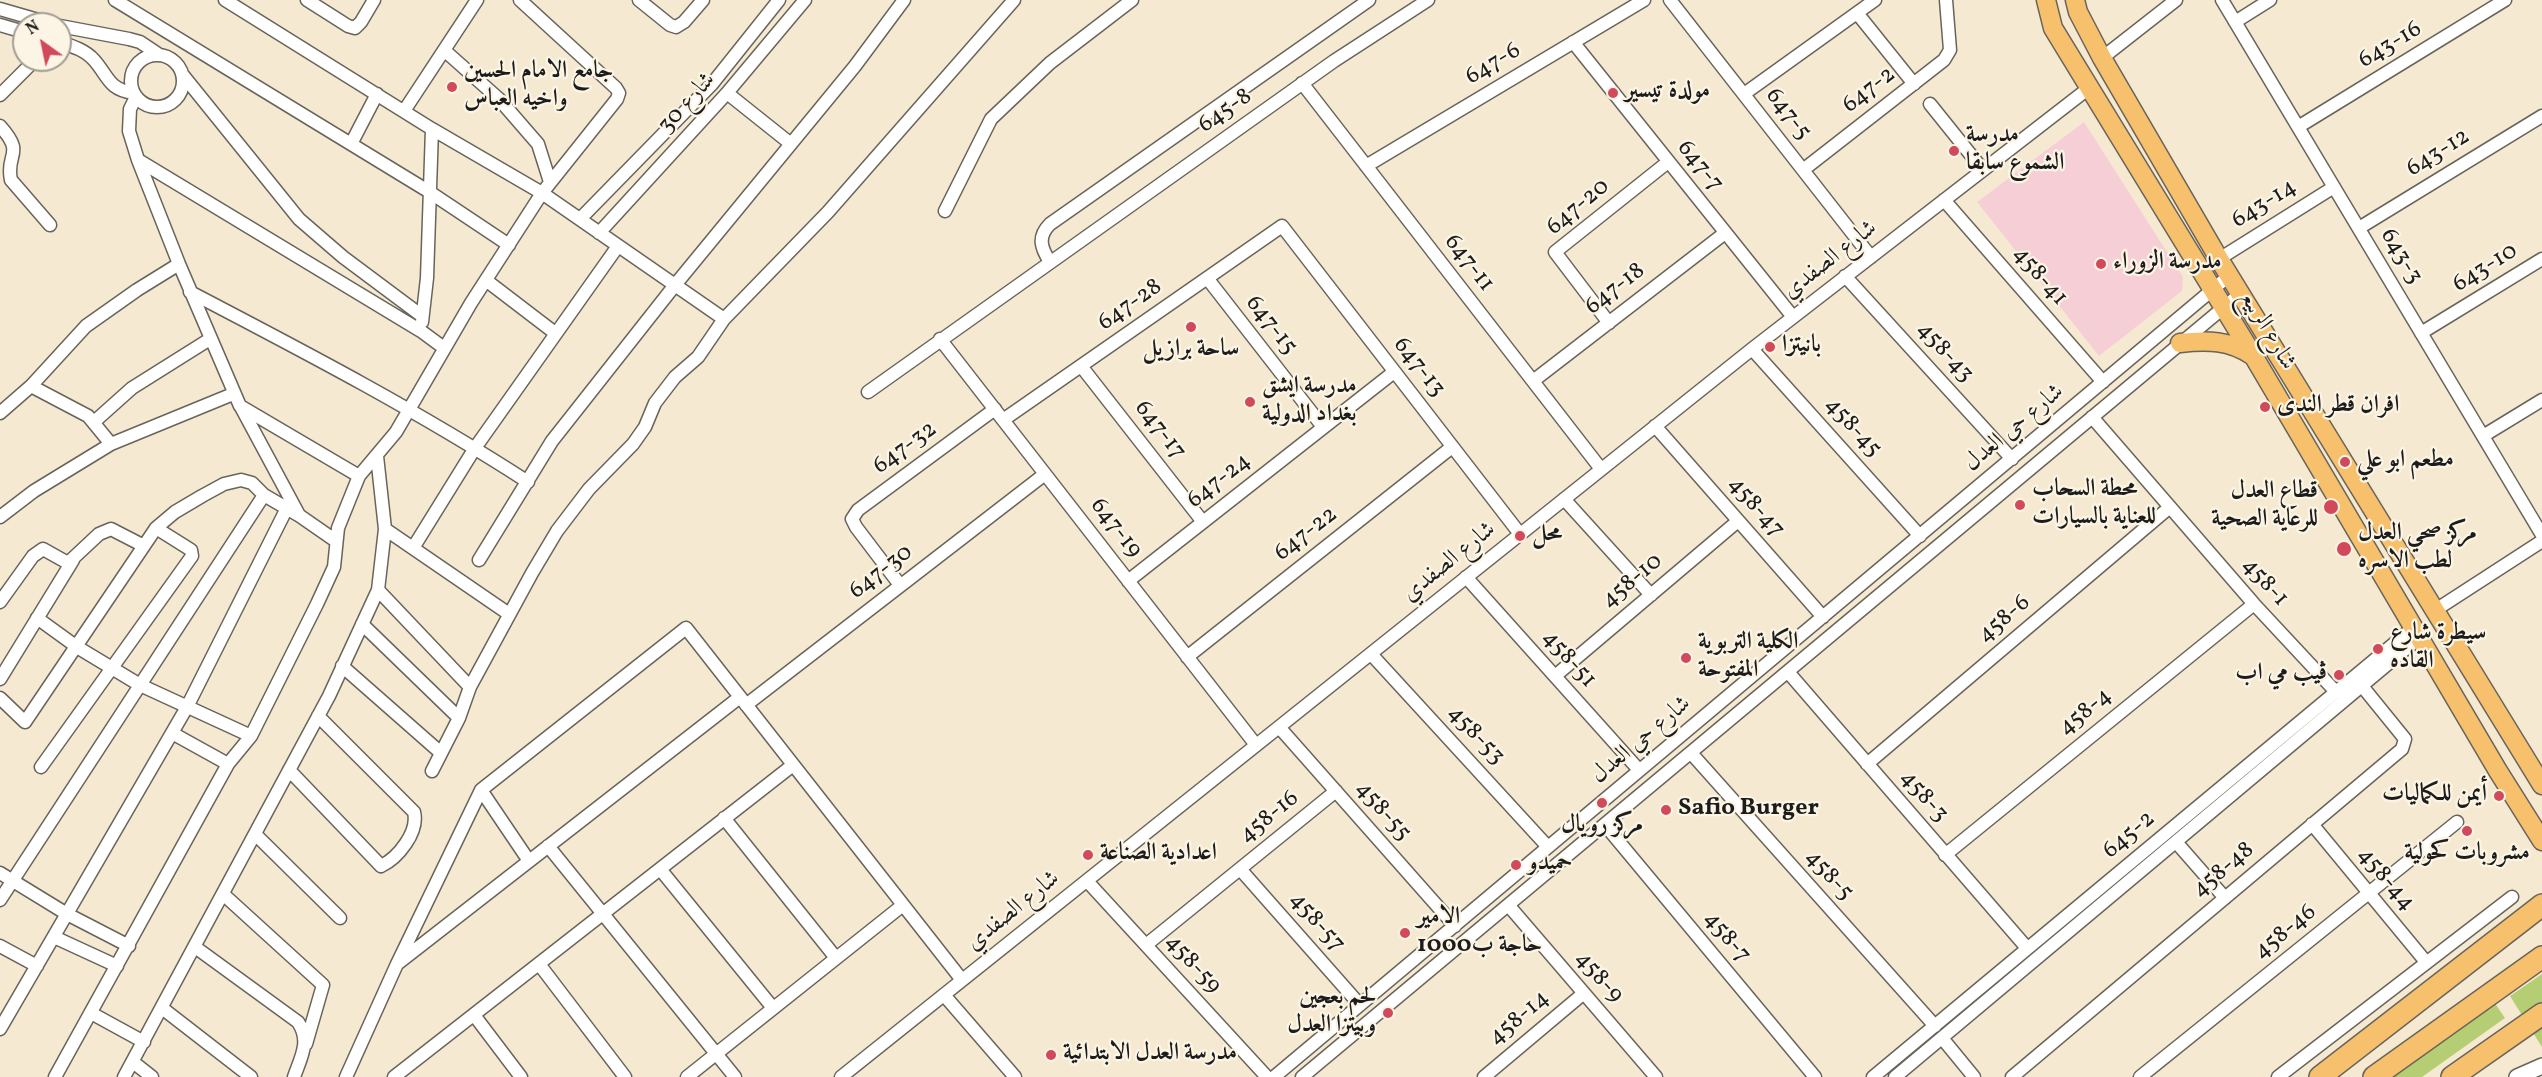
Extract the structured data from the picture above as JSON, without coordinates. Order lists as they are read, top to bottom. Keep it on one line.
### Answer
{"streets":{"main road":["شارع الربيع"],"street":["643-16","647-6","647-2","شارع 30","645-8","647-5","643-12","647-7","643-14","647-20","643-3","شارع الصفدي","647-11","643-10","458-41","647-18","647-28","647-15","458-43","647-13","458-45","شارع حي العدل","647-17","647-32","647-24","458-47","647-19","647-22","647-30","458-10","458-1","458-6","458-51","458-4","458-53","458-3","458-55","458-16","645-2","458-48","458-5","458-44","458-57","458-46","458-7","458-59","458-9","458-14"]},"crossings":[["643-16","643-3"],["647-6","647-7"],["647-6","647-11"],["647-2","647-5"],["645-8","647-11"],["645-8","647-19"],["647-5","شارع الصفدي"],["643-12","643-3"],["647-7","647-20"],["647-7","شارع الصفدي"],["647-7","647-18"],["643-14","643-3"],["643-14","شارع الربيع"],["647-20","647-18"],["643-3","643-10"],["شارع الصفدي","647-11"],["شارع الصفدي","458-41"],["شارع الصفدي","شارع الربيع"],["شارع الصفدي","458-43"],["شارع الصفدي","647-13"],["شارع الصفدي","458-45"],["شارع الصفدي","458-47"],["شارع الصفدي","647-19"],["شارع الصفدي","458-51"],["شارع الصفدي","458-53"],["شارع الصفدي","458-55"],["شارع الصفدي","458-59"],["647-11","647-18"],["458-41","شارع حي العدل"],["647-28","647-15"],["647-28","647-13"],["647-28","647-17"],["647-28","647-19"],["647-15","647-24"],["شارع الربيع","شارع حي العدل"],["شارع الربيع","645-2"],["458-43","شارع حي العدل"],["647-13","647-24"],["647-13","647-22"],["458-45","شارع حي العدل"],["شارع حي العدل","458-47"],["شارع حي العدل","458-1"],["شارع حي العدل","458-51"],["شارع حي العدل","458-53"],["شارع حي العدل","458-3"],["شارع حي العدل","458-55"],["شارع حي العدل","458-5"],["شارع حي العدل","458-57"],["شارع حي العدل","458-7"],["شارع حي العدل","458-9"],["647-17","647-24"],["647-32","647-19"],["647-32","647-30"],["647-24","647-19"],["458-47","458-10"],["647-19","647-22"],["647-19","647-30"],["458-10","458-51"],["458-1","458-6"],["458-1","458-4"],["458-1","645-2"],["458-6","458-3"],["458-4","458-3"],["458-3","645-2"],["458-55","458-16"],["458-16","458-57"],["458-16","458-59"],["645-2","458-48"],["645-2","458-5"],["458-48","458-44"],["458-44","458-46"],["458-9","458-14"]],"places":["جامع الامام الحسين واخيه العباس","مولدة تيسير","مدرسة الشموع سابقا","مدرسة الزوراء","ساحة برازيل","بانيتزا","مدرسة ايشق بغداد الدولية","افران قطر الندى","مطعم ابو علي","محطة السحاب للعناية بالسيارات","قطاع العدل للرعاية الصحية","محل","مركز صحي العدل لطب الاسره","سيطرة شارع القاده","الكلية التربوية المفتوحة","ڤيب مي اب","أيمن للكماليات","مركز رويال","Safio Burger","مشروبات كحولية","اعدادية الصناعة","حميدو","الامير حاجة ب1000","لحم بعجين وبيتزا العدل","مدرسة العدل الابتدائية"],"north":"top left"}
